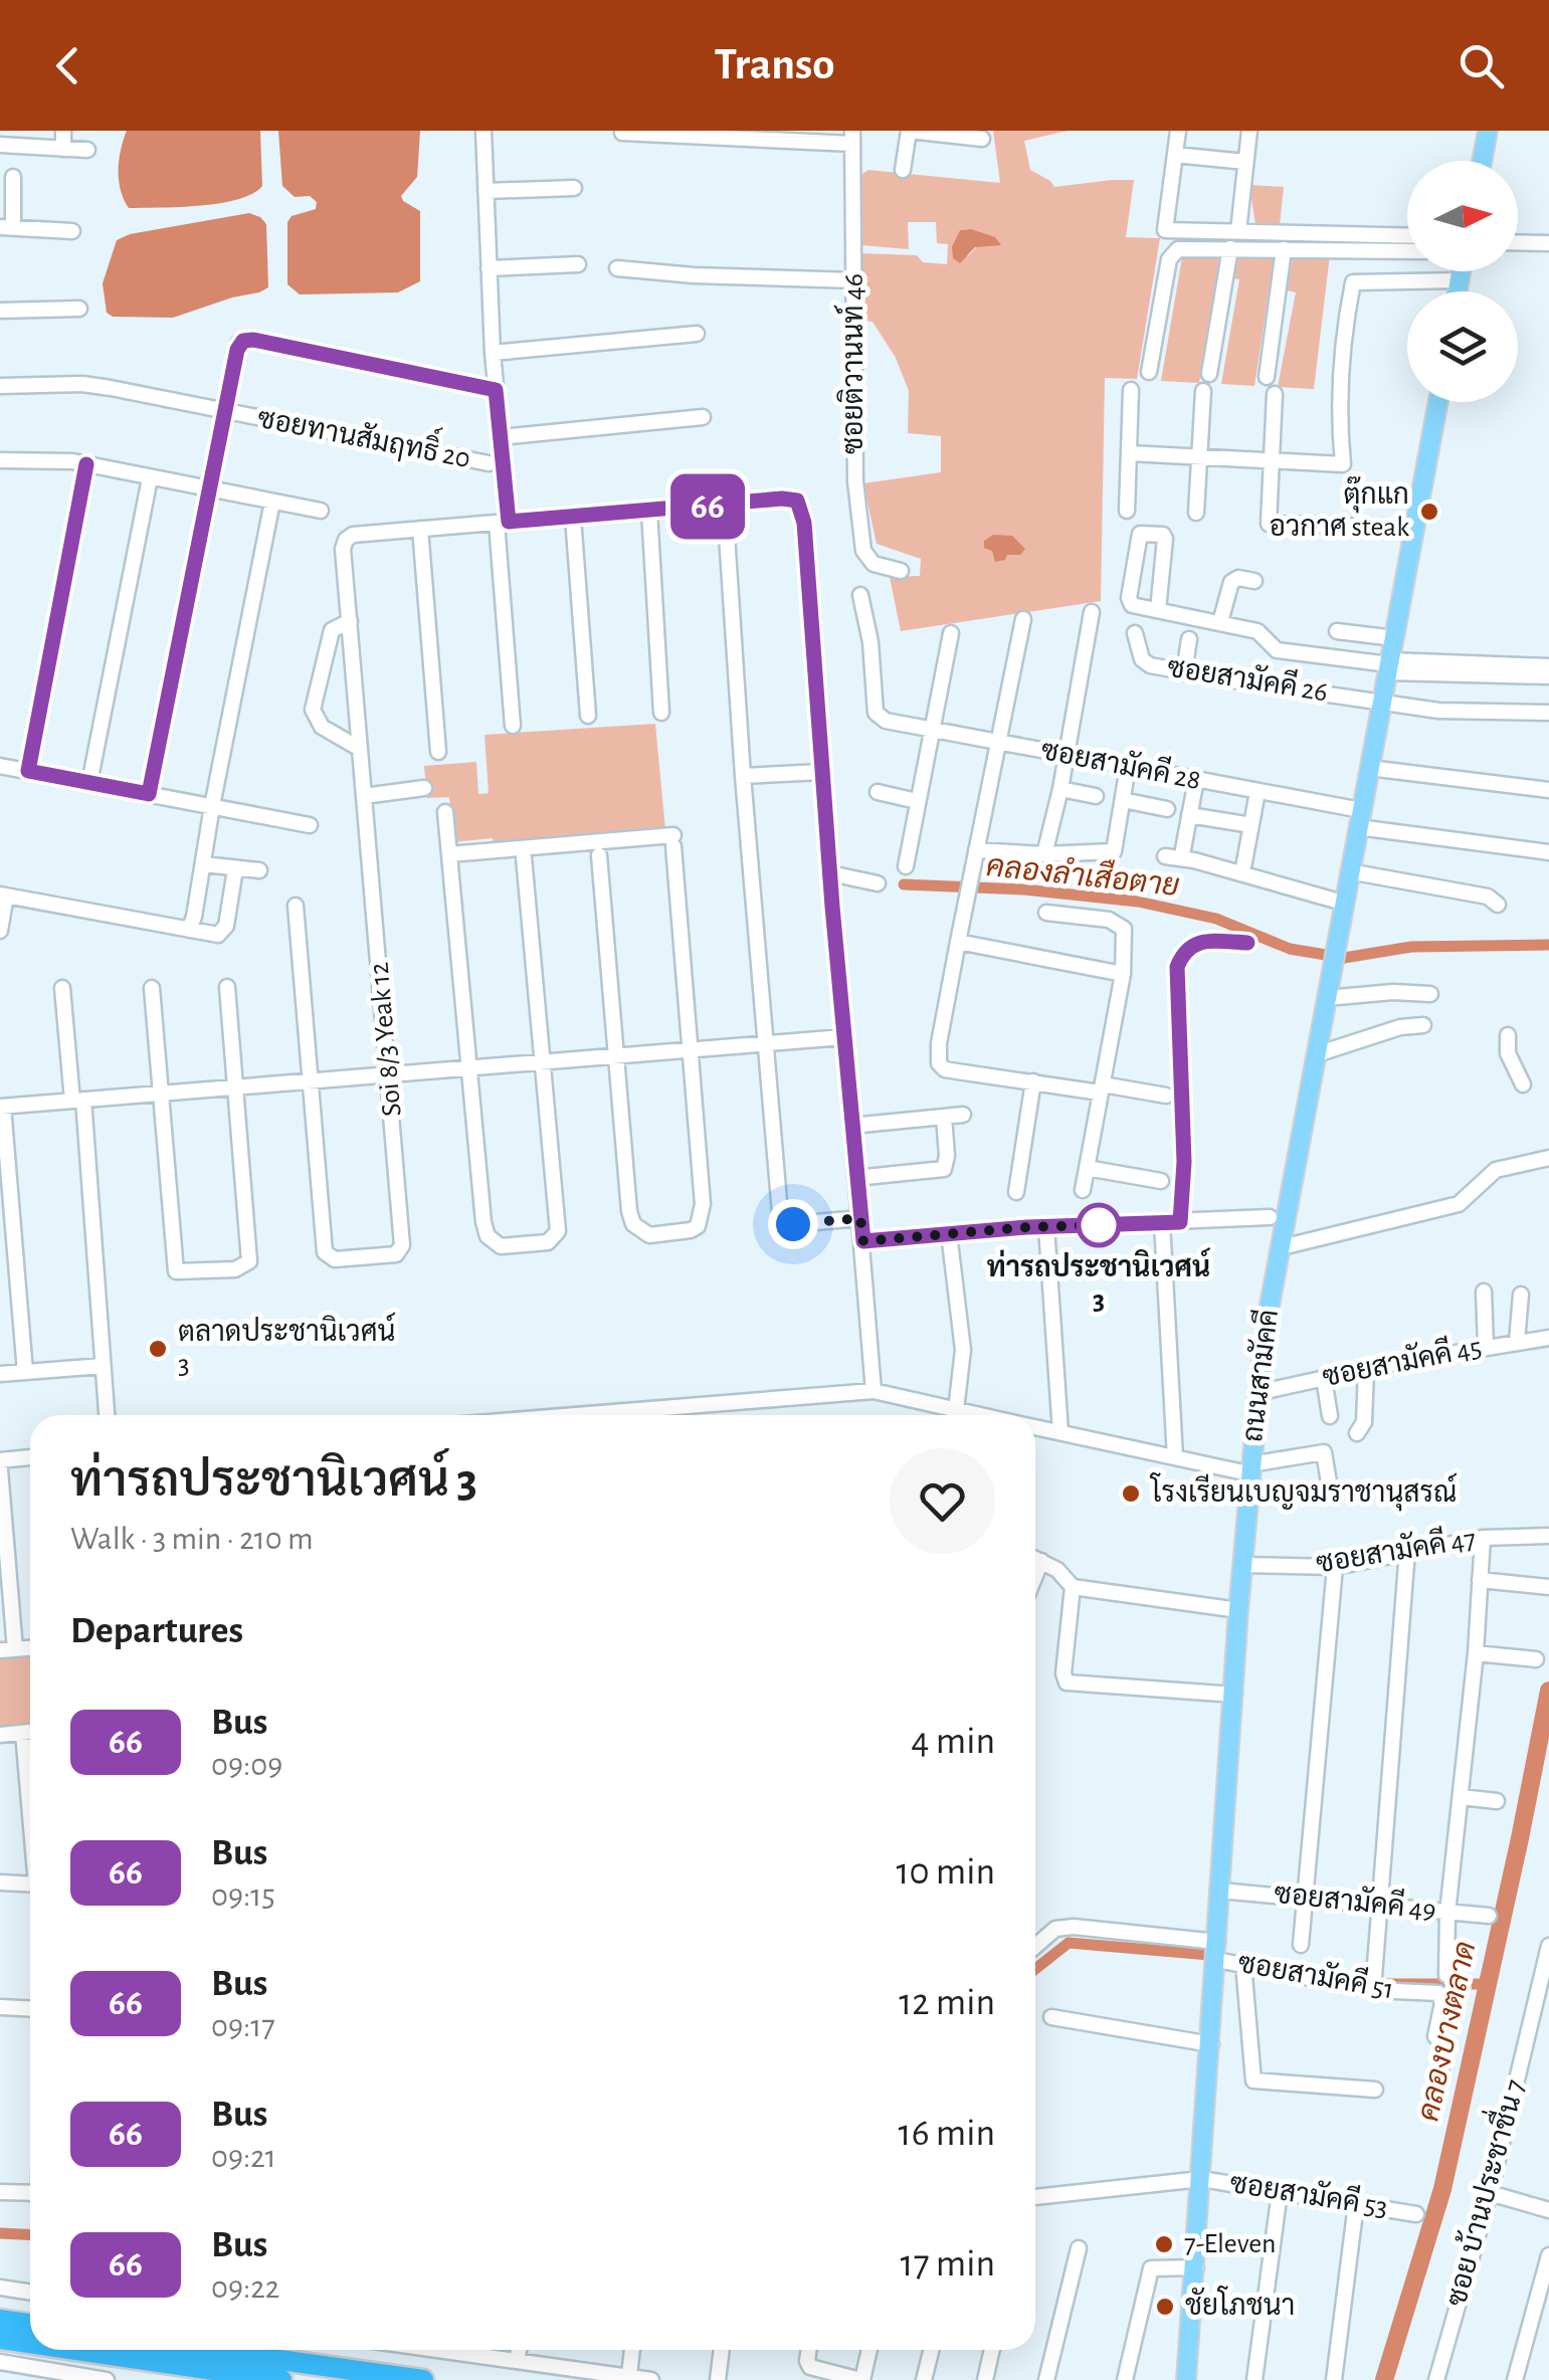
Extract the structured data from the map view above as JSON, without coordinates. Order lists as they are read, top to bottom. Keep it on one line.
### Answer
{"streets":{"main road":["ถนนสามัคคี"],"street":["ซอยติวานนท์ 46","ซอยทานสัมฤทธิ์ 20","ซอยสามัคคี 26","ซอยสามัคคี 28","Soi 8/3 Yeak 12","ซอยสามัคคี 45","ซอยสามัคคี 47","ซอยสามัคคี 49","ซอยสามัคคี 51","ซอย บ้านประชาชื่น 7","ซอยสามัคคี 53"]},"crossings":[["ซอยสามัคคี 26","ถนนสามัคคี"],["ซอยสามัคคี 28","ถนนสามัคคี"],["ซอยสามัคคี 45","ถนนสามัคคี"],["ถนนสามัคคี","ซอยสามัคคี 47"],["ถนนสามัคคี","ซอยสามัคคี 49"],["ถนนสามัคคี","ซอยสามัคคี 51"],["ถนนสามัคคี","ซอยสามัคคี 53"]],"water":["คลองลำเสือตาย","คลองบางตลาด"],"places":["ตุ๊กแก อวกาศ steak","ท่ารถประชานิเวศน์ 3","ตลาดประชานิเวศน์ 3","โรงเรียนเบญจมราชานุสรณ์","7-Eleven","ชัยโภชนา"],"lines":["bus line 66"],"north":"right","page":{"header":"Transo","on_map":"66","heading":[["ท่ารถประชานิเวศน์ 3","Walk · 3 min · 210 m"],"Departures"],"list":[{"mark":"66","name":"Bus","note":"09:09","value":"4 min"},{"mark":"66","name":"Bus","note":"09:15","value":"10 min"},{"mark":"66","name":"Bus","note":"09:17","value":"12 min"},{"mark":"66","name":"Bus","note":"09:21","value":"16 min"},{"mark":"66","name":"Bus","note":"09:22","value":"17 min"}]}}
